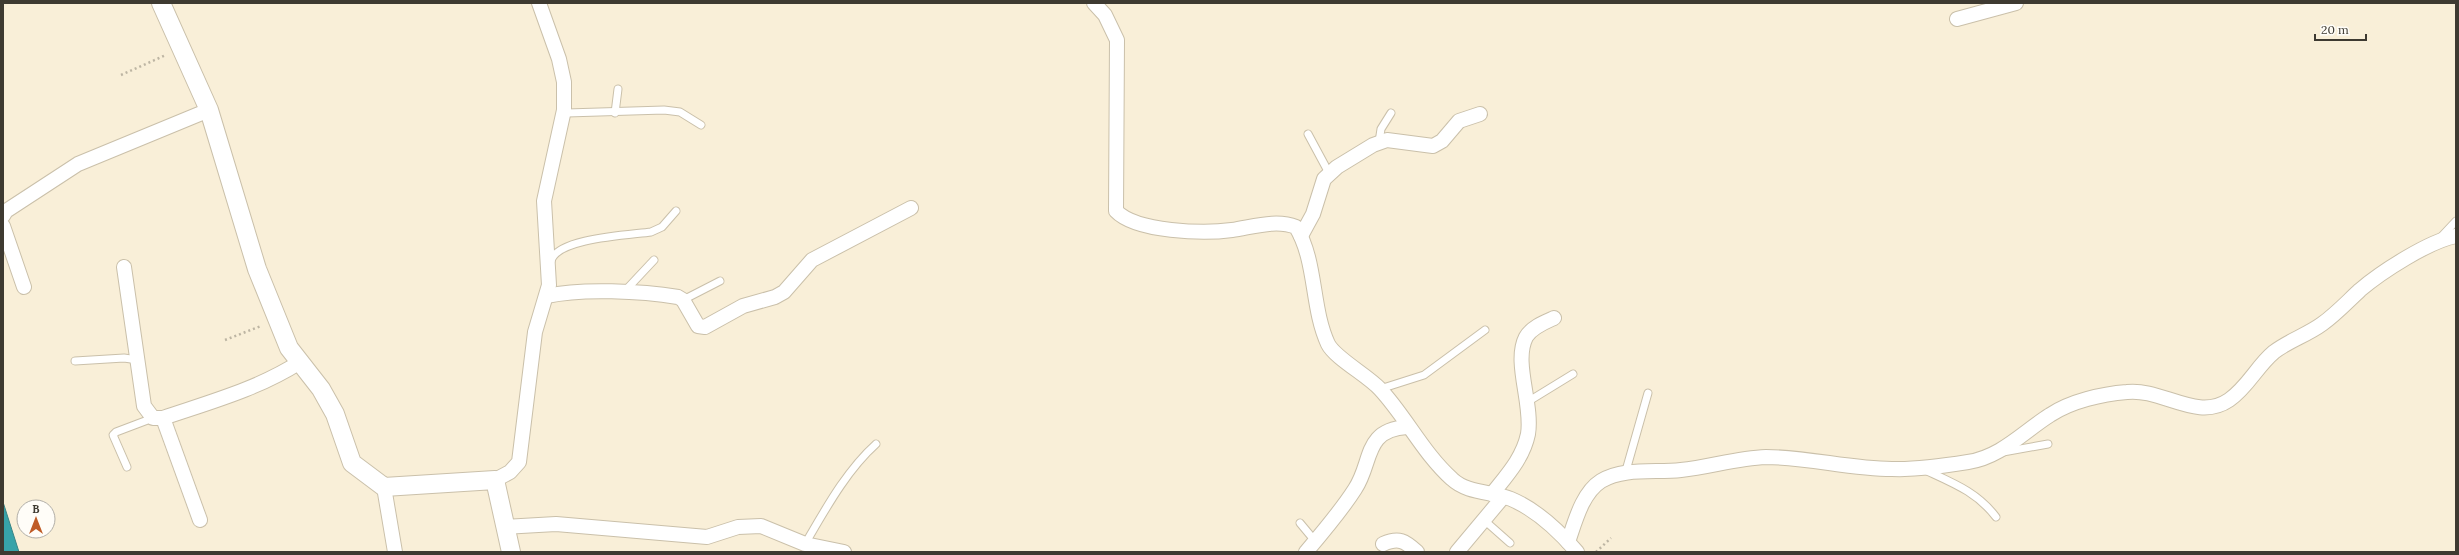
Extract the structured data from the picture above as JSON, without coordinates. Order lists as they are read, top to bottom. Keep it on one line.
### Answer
{"scale_bar":"20 m","north":"top"}
